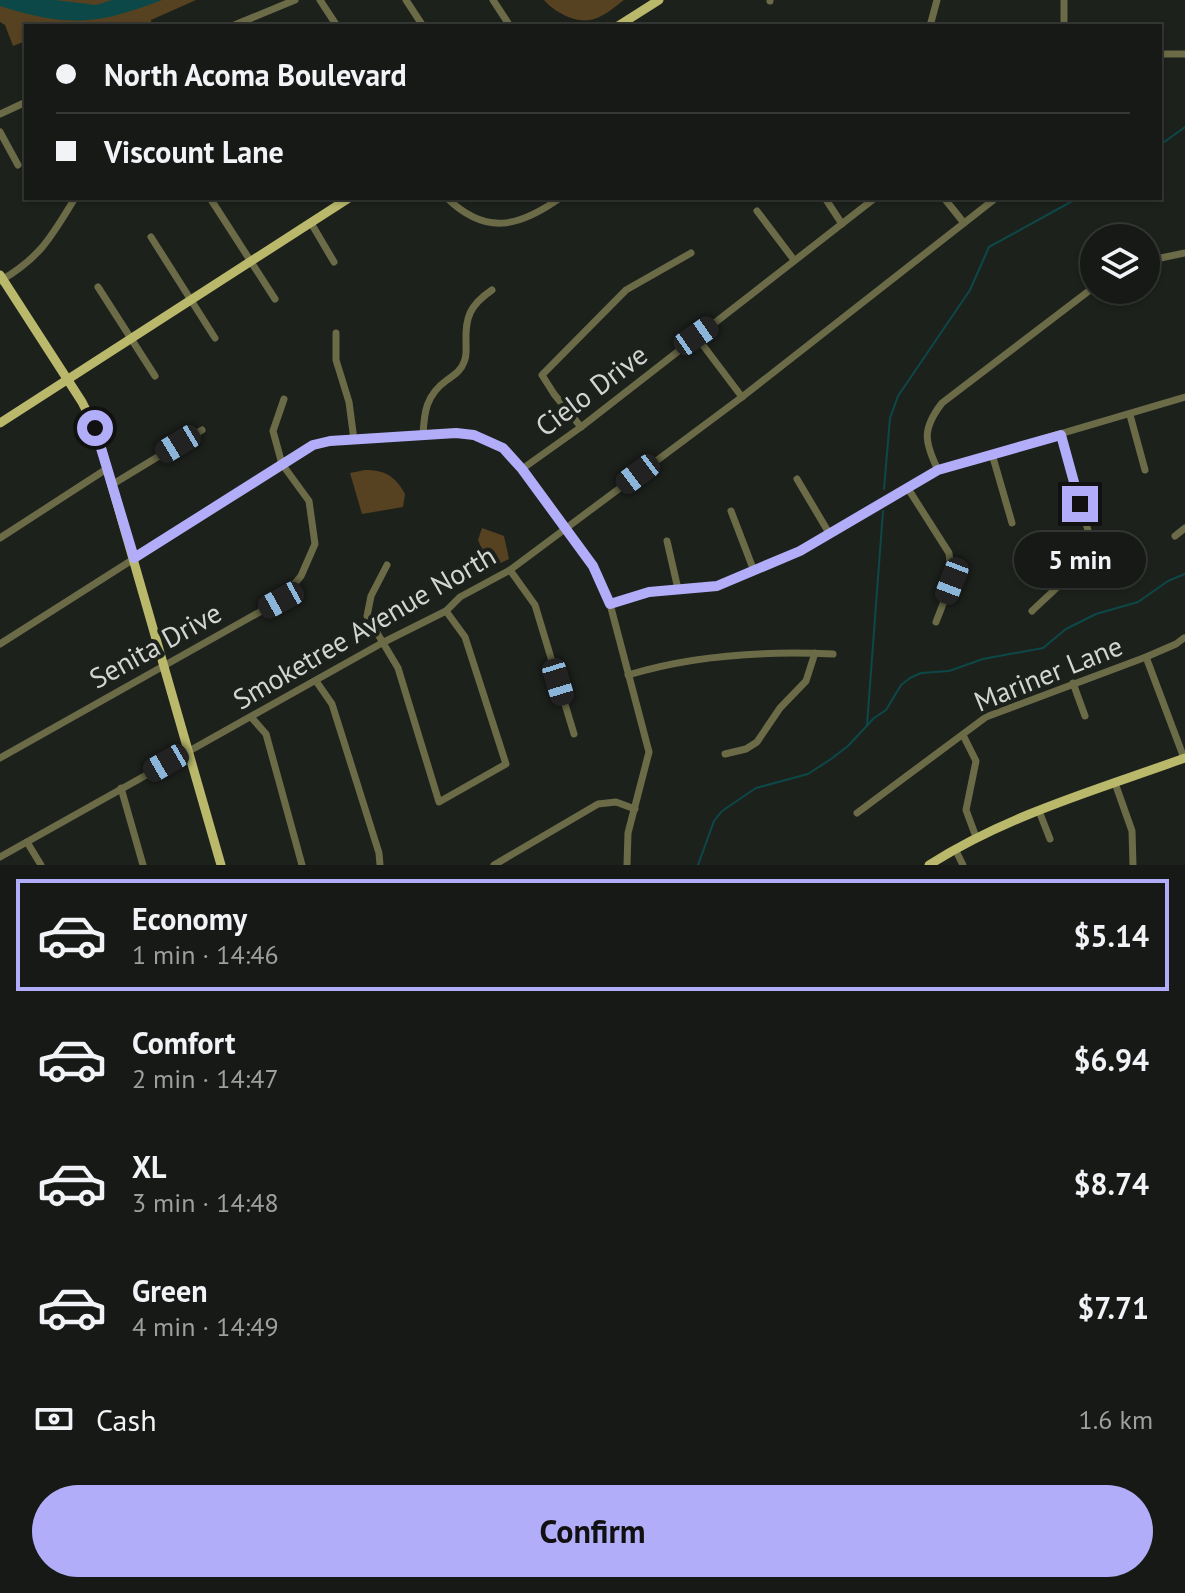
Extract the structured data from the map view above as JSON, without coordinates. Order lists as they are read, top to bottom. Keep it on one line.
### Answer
{"streets":{"street":["Cielo Drive","Smoketree Avenue North","Senita Drive","Mariner Lane"]},"page":{"banner":["North Acoma Boulevard","Viscount Lane"],"bubble":"5 min","list":[{"name":"Economy","note":"1 min · 14:46","value":"$5.14"},{"name":"Comfort","note":"2 min · 14:47","value":"$6.94"},{"name":"XL","note":"3 min · 14:48","value":"$8.74"},{"name":"Green","note":"4 min · 14:49","value":"$7.71"}],"pay":["Cash","1.6 km"],"buttons":"Confirm"}}
